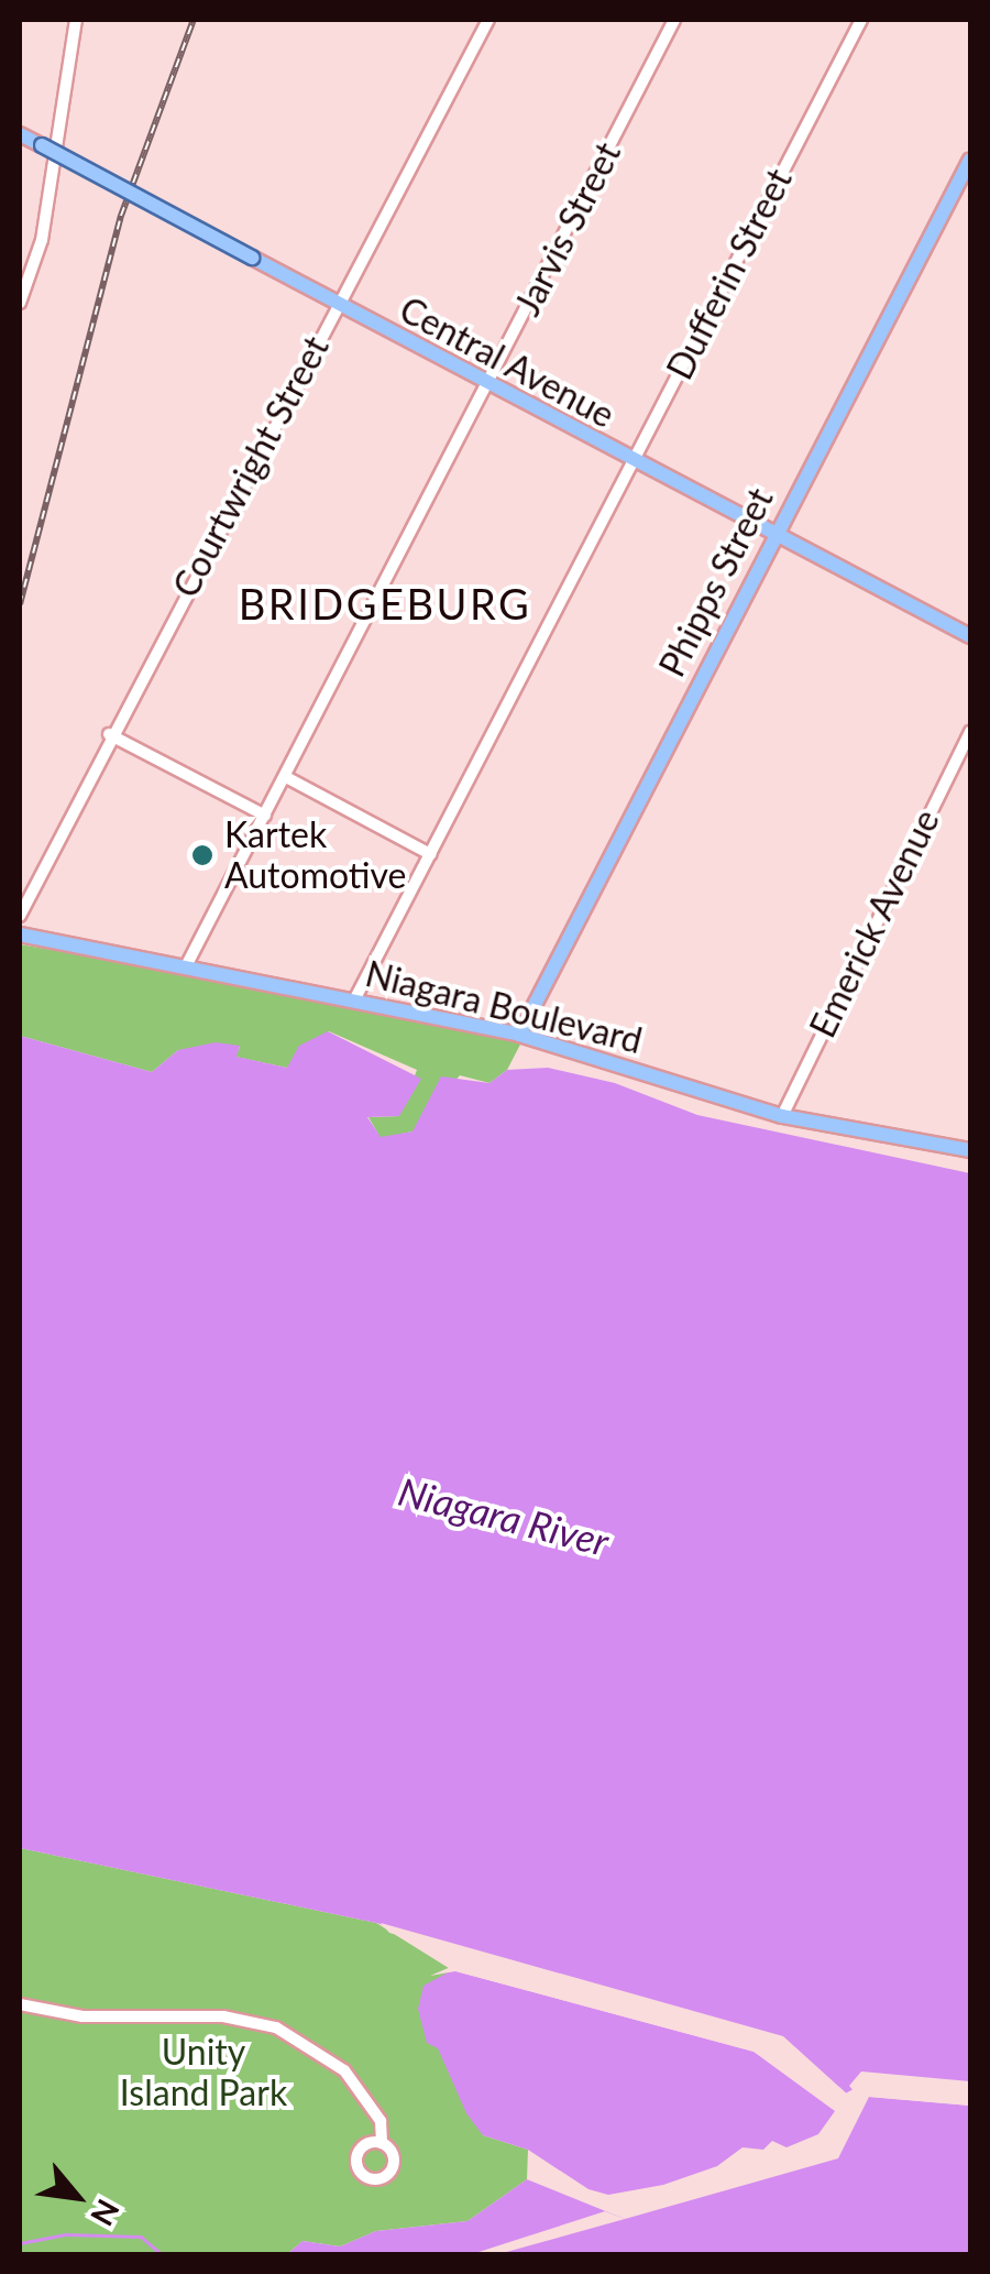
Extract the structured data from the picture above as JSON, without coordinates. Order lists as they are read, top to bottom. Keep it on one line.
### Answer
{"streets":{"main road":["Central Avenue","Phipps Street","Niagara Boulevard"],"street":["Jarvis Street","Dufferin Street","Courtwright Street","Emerick Avenue"]},"crossings":[["Jarvis Street","Central Avenue"],["Jarvis Street","Niagara Boulevard"],["Dufferin Street","Central Avenue"],["Dufferin Street","Niagara Boulevard"],["Central Avenue","Courtwright Street"],["Central Avenue","Phipps Street"],["Phipps Street","Niagara Boulevard"],["Emerick Avenue","Niagara Boulevard"]],"districts":["BRIDGEBURG"],"water":["Niagara River"],"parks":["Unity Island Park"],"places":["Kartek Automotive"],"north":"bottom right"}
